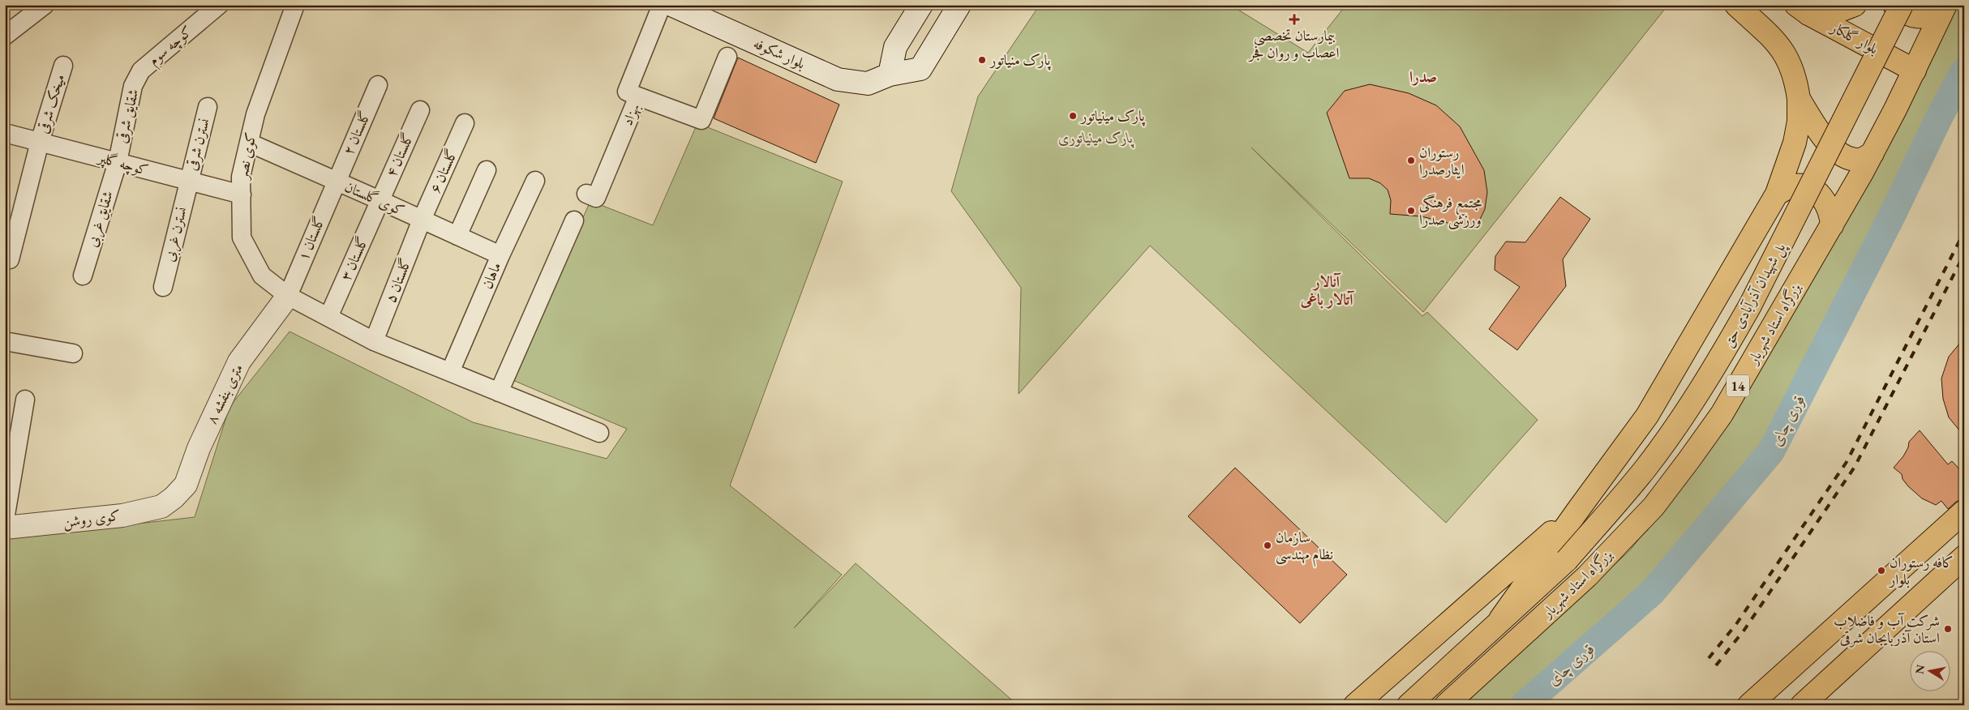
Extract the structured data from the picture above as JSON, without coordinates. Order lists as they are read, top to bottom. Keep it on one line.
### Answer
{"streets":{"main road":["بلوار گلکار","بلوار شکوفه","پل شهیدان آذرآبادی حق","بزرگراه استاد شهریار","14","۸ متری بنفشه","کوی روشن"],"street":["کوچه سوم","میخک شرقی","بهزاد","شقایق شرقی","گلستان ۲","نسترن شرقی","گلستان ۴","کوی نصر","کوچه گلپر","گلستان ۶","کوی گلستان","شقایق غربی","نسترن غربی","گلستان ۱","گلستان ۳","ماهان","گلستان ۵"]},"crossings":[["بلوار گلکار","بزرگراه استاد شهریار"],["کوچه سوم","شقایق شرقی"],["میخک شرقی","کوچه گلپر"],["شقایق شرقی","کوچه گلپر"],["شقایق شرقی","شقایق غربی"],["گلستان ۲","کوی گلستان"],["گلستان ۲","گلستان ۱"],["نسترن شرقی","کوچه گلپر"],["نسترن شرقی","نسترن غربی"],["گلستان ۴","کوی گلستان"],["گلستان ۴","گلستان ۳"],["کوی نصر","کوچه گلپر"],["کوی نصر","کوی گلستان"],["کوی نصر","گلستان ۱"],["کوی نصر","گلستان ۳"],["کوی نصر","ماهان"],["کوی نصر","گلستان ۵"],["کوی نصر","۸ متری بنفشه"],["کوچه گلپر","شقایق غربی"],["کوچه گلپر","نسترن غربی"],["گلستان ۶","کوی گلستان"],["گلستان ۶","گلستان ۵"],["کوی گلستان","گلستان ۱"],["کوی گلستان","گلستان ۳"],["کوی گلستان","ماهان"],["کوی گلستان","گلستان ۵"],["گلستان ۱","۸ متری بنفشه"],["پل شهیدان آذرآبادی حق","بزرگراه استاد شهریار"],["۸ متری بنفشه","کوی روشن"]],"districts":["صدرا","آنالار آتالار باغی"],"water":["قوری چای"],"parks":["پارک مینیاتوری"],"places":{"health":["بیمارستان تخصصی اعصاب و روان فجر"],"other":["پارک منیاتور","پارک مینیاتور","رستوران ایثارصدرا","مجتمع فرهنگی ورزشی صدرا","سازمان نظام مهندسی","کافه رستوران بلوار","شرکت آب و فاضلاب استان آذربایجان شرقی"]},"north":"left"}
